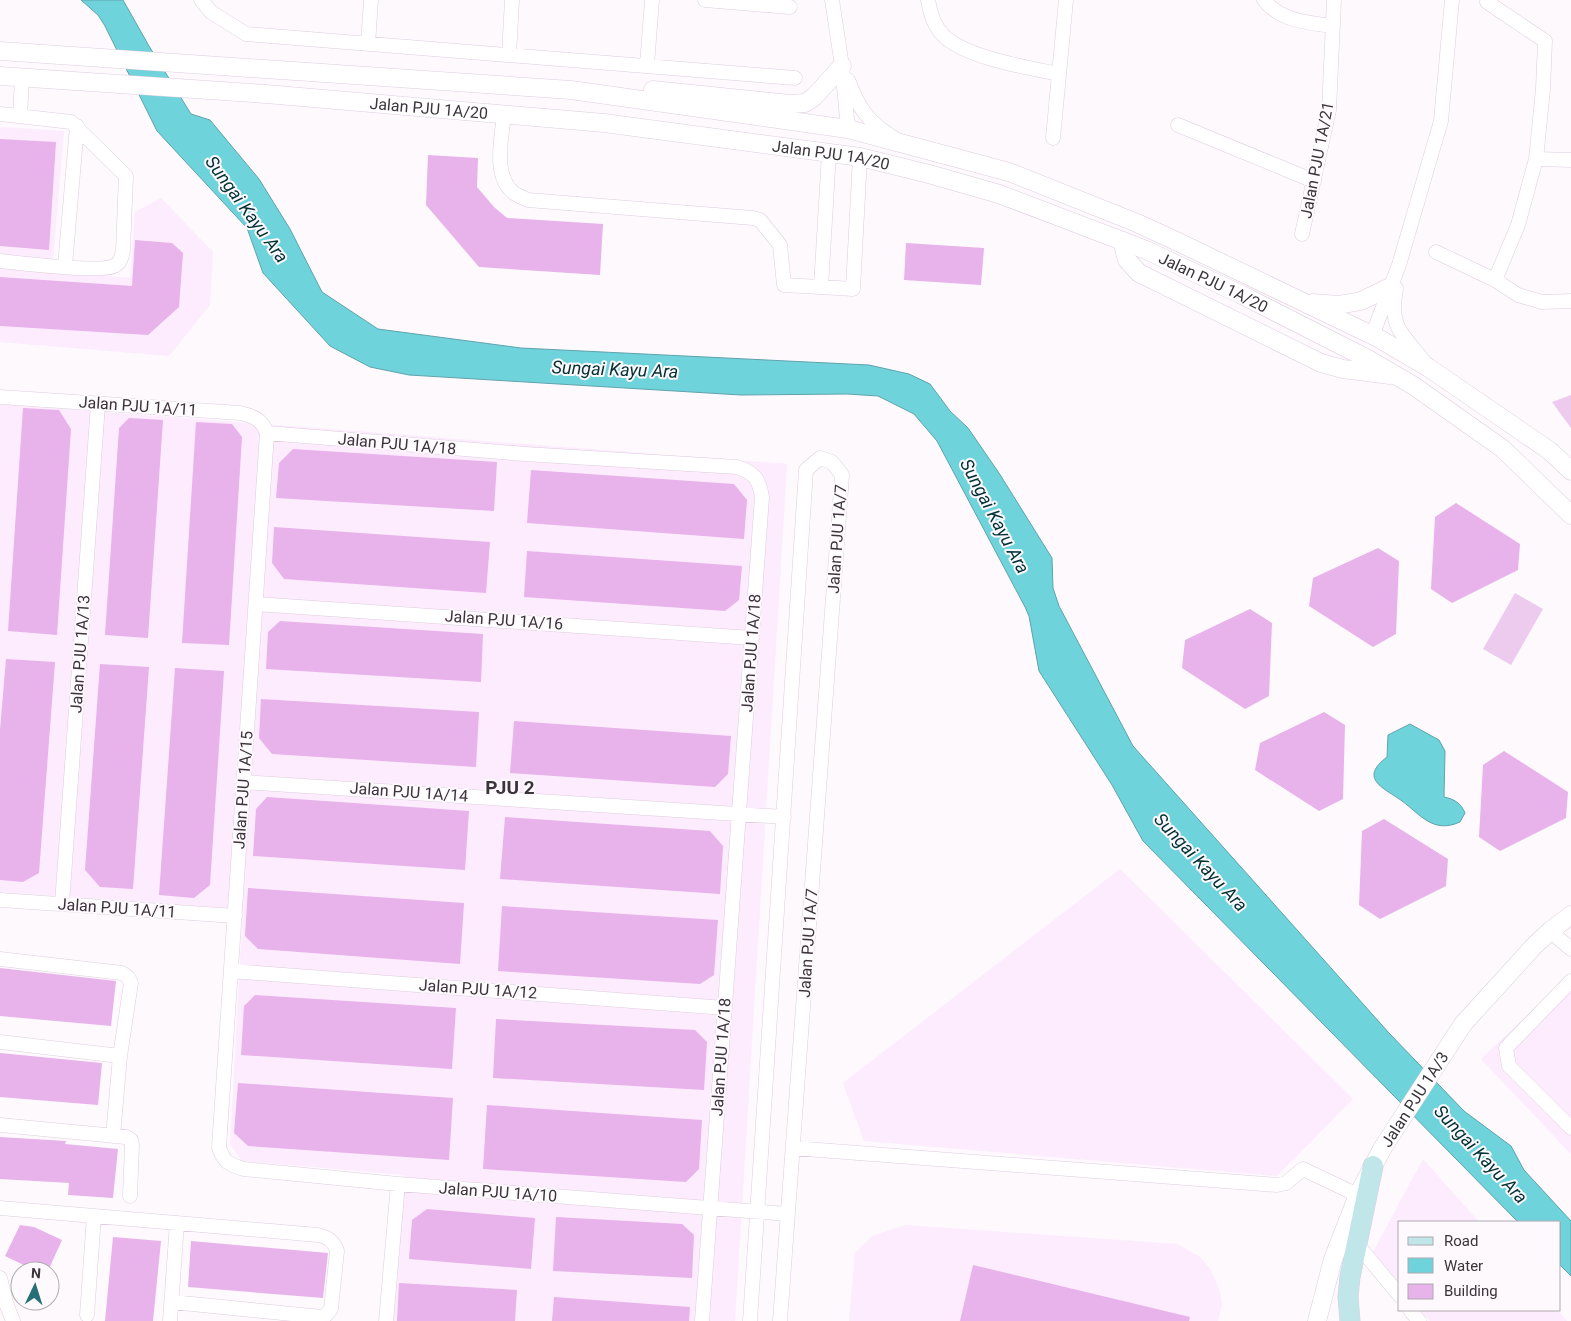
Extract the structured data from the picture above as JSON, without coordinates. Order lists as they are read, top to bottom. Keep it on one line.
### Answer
{"streets":{"street":["Jalan PJU 1A/20","Jalan PJU 1A/21","Jalan PJU 1A/11","Jalan PJU 1A/18","Jalan PJU 1A/7","Jalan PJU 1A/16","Jalan PJU 1A/13","Jalan PJU 1A/15","Jalan PJU 1A/14","Jalan PJU 1A/12","Jalan PJU 1A/3","Jalan PJU 1A/10"]},"crossings":[["Jalan PJU 1A/11","Jalan PJU 1A/18"],["Jalan PJU 1A/11","Jalan PJU 1A/13"],["Jalan PJU 1A/11","Jalan PJU 1A/15"],["Jalan PJU 1A/18","Jalan PJU 1A/16"],["Jalan PJU 1A/18","Jalan PJU 1A/15"],["Jalan PJU 1A/18","Jalan PJU 1A/14"],["Jalan PJU 1A/18","Jalan PJU 1A/12"],["Jalan PJU 1A/18","Jalan PJU 1A/10"],["Jalan PJU 1A/7","Jalan PJU 1A/14"],["Jalan PJU 1A/7","Jalan PJU 1A/10"],["Jalan PJU 1A/16","Jalan PJU 1A/15"],["Jalan PJU 1A/15","Jalan PJU 1A/14"],["Jalan PJU 1A/15","Jalan PJU 1A/12"],["Jalan PJU 1A/15","Jalan PJU 1A/10"]],"districts":["PJU 2"],"water":["Sungai Kayu Ara"],"legend":["Road","Water","Building"],"north":"top"}
